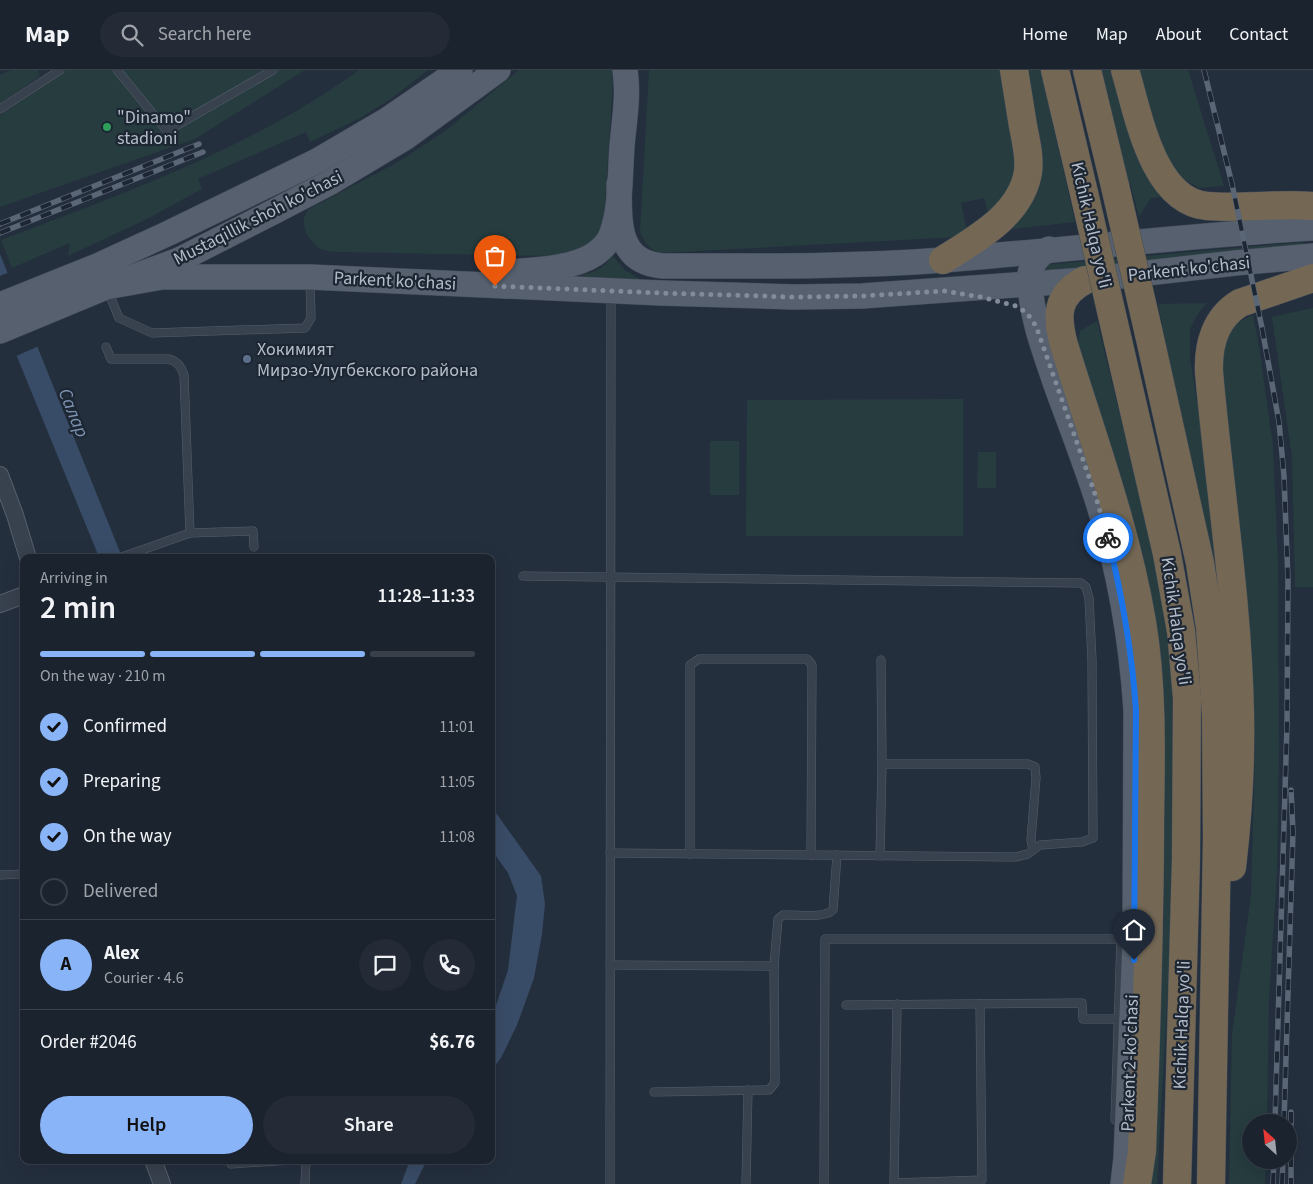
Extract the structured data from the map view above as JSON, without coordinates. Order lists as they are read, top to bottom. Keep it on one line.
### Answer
{"streets":{"highway":["Kichik Halqa yo'li"],"main road":["Mustaqillik shoh ko'chasi","Parkent ko'chasi","Parkent 2-ko'chasi"]},"crossings":[["Mustaqillik shoh ko'chasi","Parkent ko'chasi"],["Parkent ko'chasi","Parkent 2-ko'chasi"]],"water":["Салар"],"places":["\"Dinamo\" stadioni","Хокимият Мирзо-Улугбекского района"],"north":"top left","page":{"header":"Map","search":"Search here","nav":["Home","Map","About","Contact"],"heading":["2 min","Arriving in","11:28–11:33"],"panel":["Alex","Courier · 4.6","Order #2046","$6.76"],"bar":"On the way · 210 m","list":[["Confirmed","11:01"],["Preparing","11:05"],["On the way","11:08"],"Delivered"],"round":"A","buttons":["Help","Share"]}}
